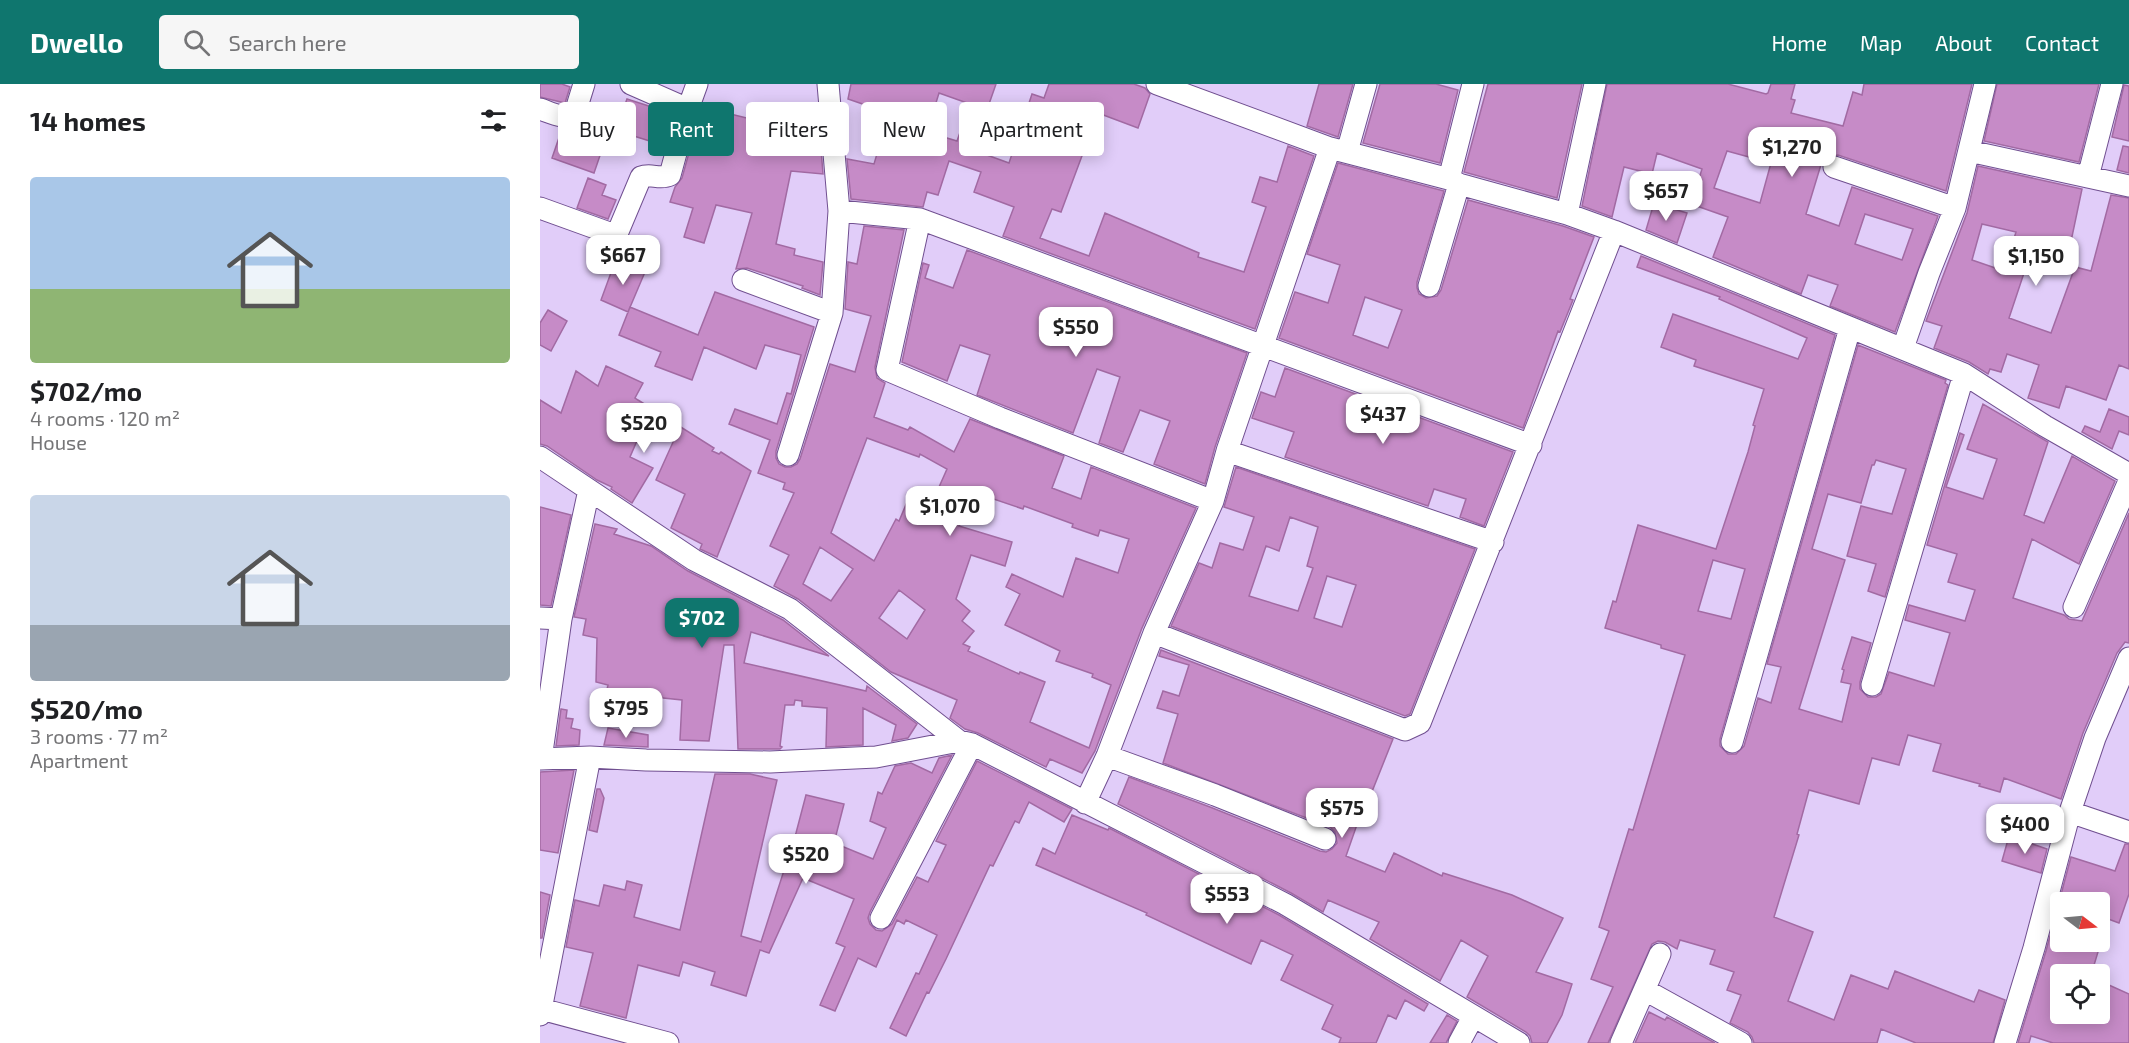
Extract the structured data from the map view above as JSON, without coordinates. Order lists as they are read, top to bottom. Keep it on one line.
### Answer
{"north":"right","page":{"header":"Dwello","search":"Search here","nav":["Home","Map","About","Contact"],"heading":"14 homes","chip":["Buy","Rent","Filters","New","Apartment"],"price":["$1,270","$657","$667","$1,150","$550","$437","$520","$1,070","$702","$795","$575","$400","$520","$553"],"list":[{"name":"$702/mo","note":"4 rooms · 120 m² · House"},{"name":"$520/mo","note":"3 rooms · 77 m² · Apartment"}]}}
